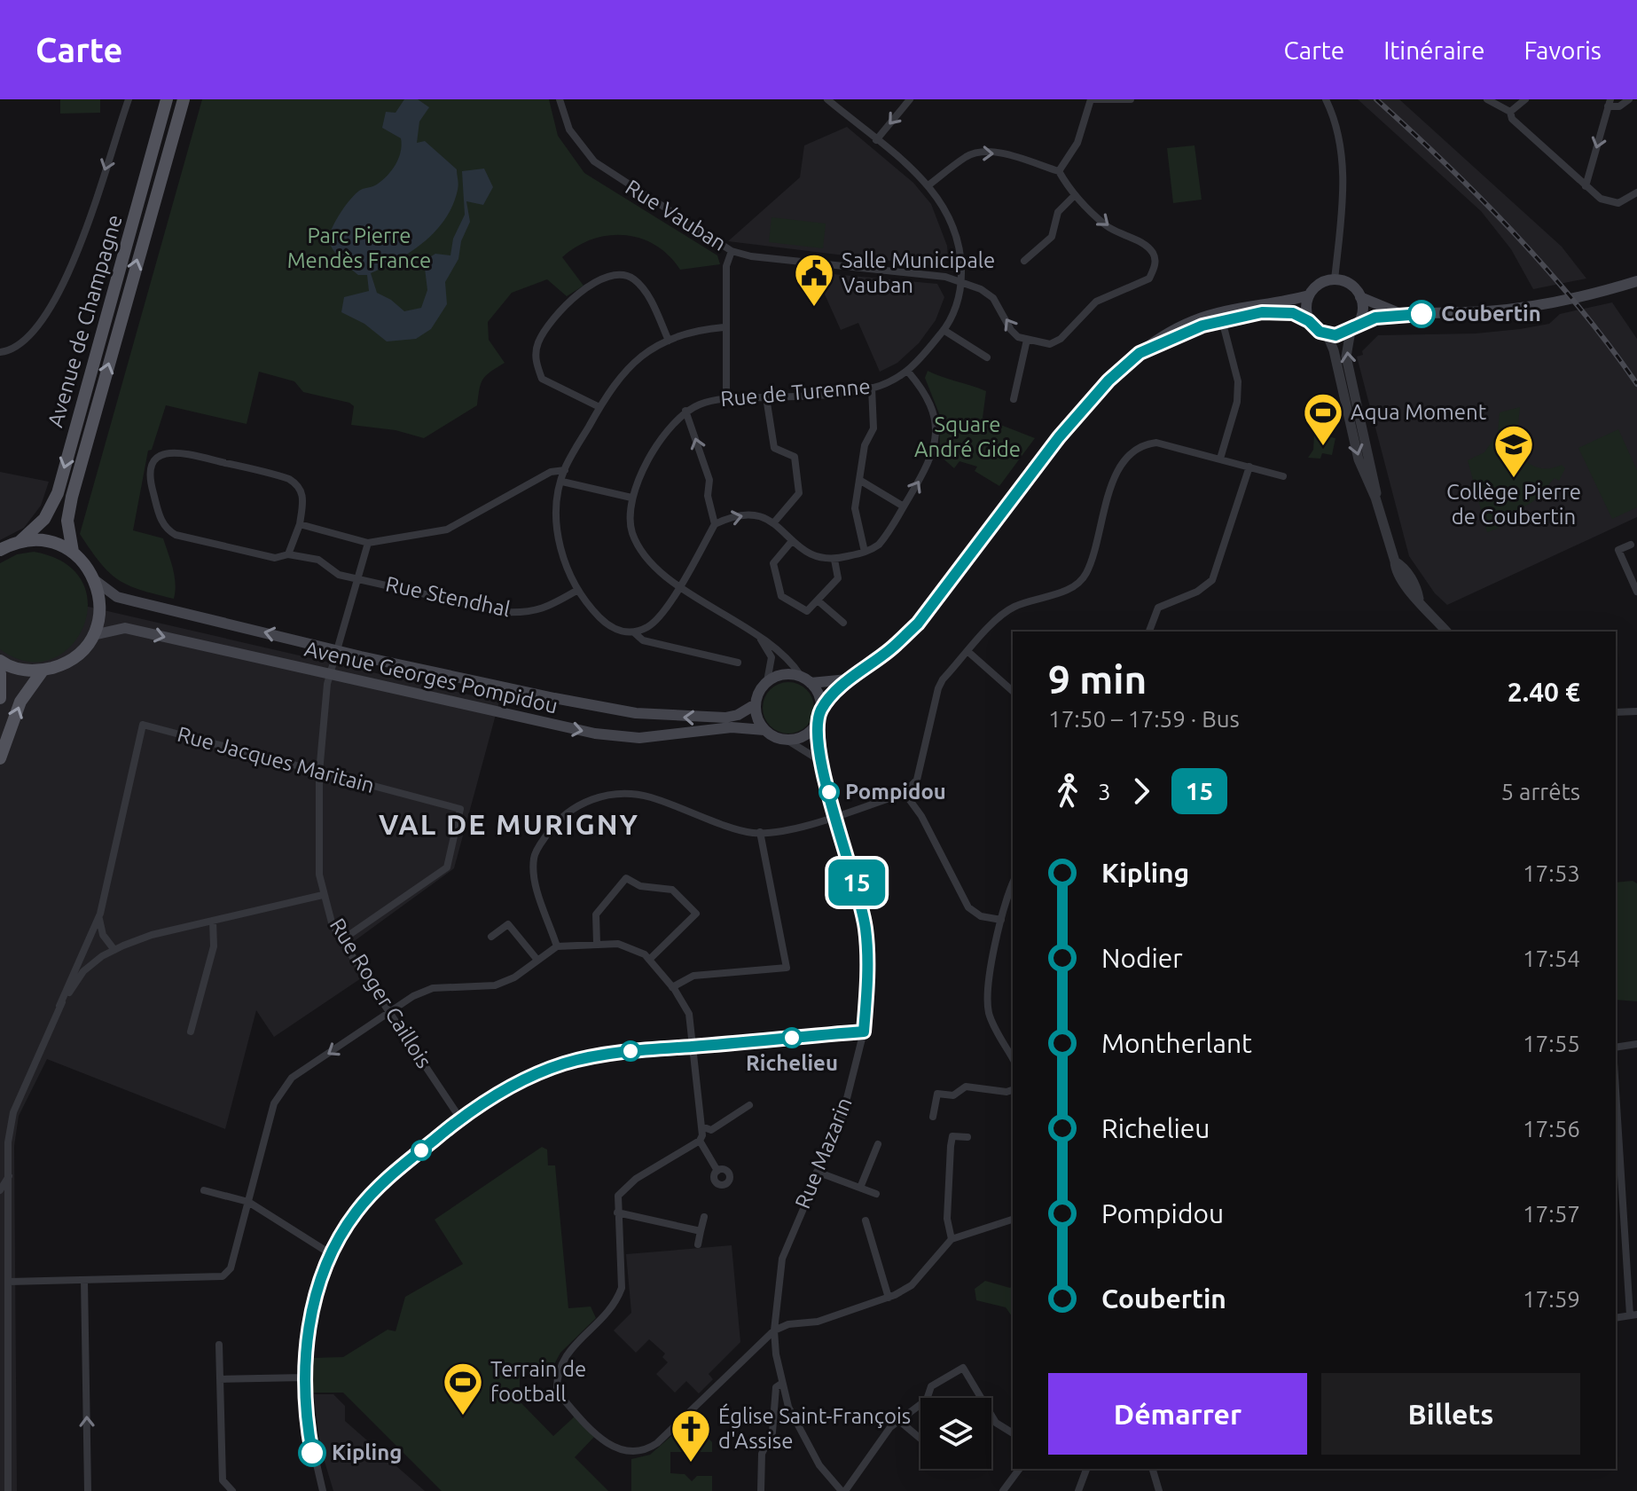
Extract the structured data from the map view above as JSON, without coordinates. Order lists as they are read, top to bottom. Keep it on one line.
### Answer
{"streets":{"main road":["Avenue de Champagne","Avenue Georges Pompidou"],"street":["Rue Vauban","Rue de Turenne","Rue Stendhal","Rue Jacques Maritain","Rue Roger Caillois","Rue Mazarin"]},"crossings":[["Rue Vauban","Rue de Turenne"],["Rue Stendhal","Rue Roger Caillois"],["Avenue Georges Pompidou","Rue Roger Caillois"],["Avenue Georges Pompidou","Rue Mazarin"],["Rue Jacques Maritain","Rue Roger Caillois"]],"districts":["VAL DE MURIGNY"],"parks":["Parc Pierre Mendès France","Square André Gide"],"places":{"public building":["Salle Municipale Vauban"],"other":["Coubertin","Pompidou","Richelieu","Kipling"],"sports":["Aqua Moment","Terrain de football"],"school or university":["Collège Pierre de Coubertin"],"church":["Église Saint-François d'Assise"]},"lines":["bus line 15"],"page":{"header":"Carte","nav":["Carte","Itinéraire","Favoris"],"on_map":"15","heading":["9 min","17:50 – 17:59 · Bus","2.40 €"],"legs":["3","15","5 arrêts"],"list":[{"name":"Kipling","value":"17:53"},{"name":"Nodier","value":"17:54"},{"name":"Montherlant","value":"17:55"},{"name":"Richelieu","value":"17:56"},{"name":"Pompidou","value":"17:57"},{"name":"Coubertin","value":"17:59"}],"buttons":["Démarrer","Billets"]}}
